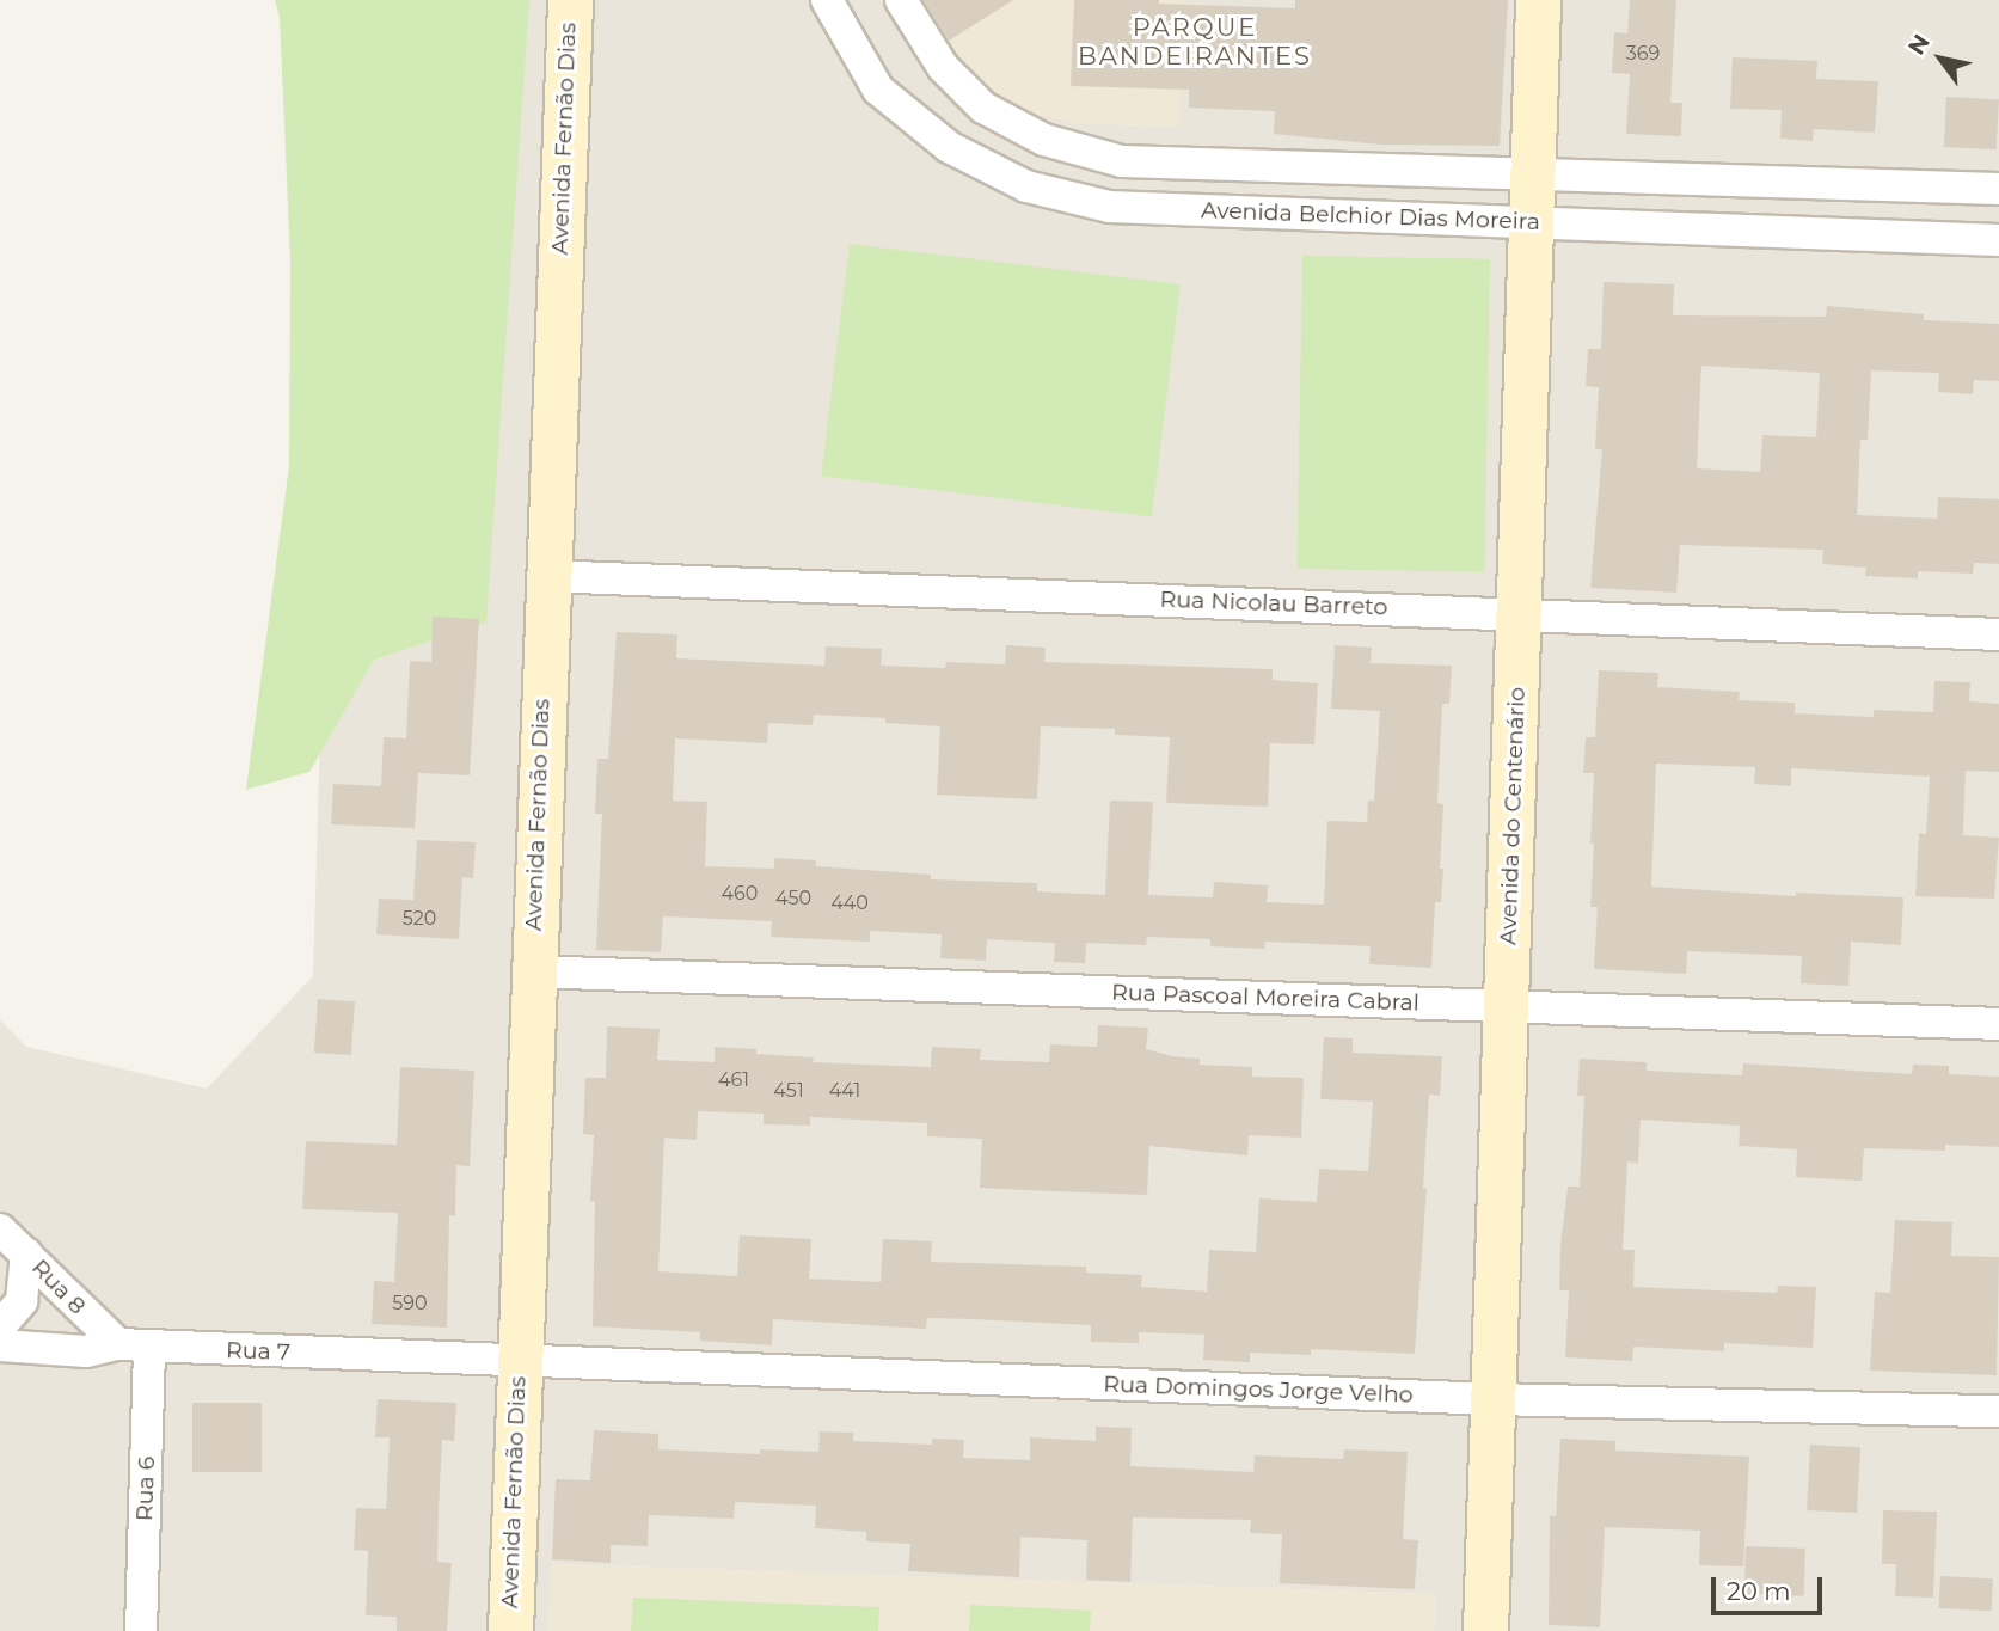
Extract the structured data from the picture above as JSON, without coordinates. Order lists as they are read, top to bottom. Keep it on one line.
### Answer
{"streets":{"street":["Avenida Fernão Dias","Avenida Belchior Dias Moreira","Rua Nicolau Barreto","Avenida do Centenário","Rua Pascoal Moreira Cabral","Rua 8","Rua 7","Rua Domingos Jorge Velho","Rua 6"]},"crossings":[["Avenida Fernão Dias","Rua Nicolau Barreto"],["Avenida Fernão Dias","Rua Pascoal Moreira Cabral"],["Avenida Fernão Dias","Rua 7"],["Avenida Fernão Dias","Rua Domingos Jorge Velho"],["Avenida Belchior Dias Moreira","Avenida do Centenário"],["Rua Nicolau Barreto","Avenida do Centenário"],["Avenida do Centenário","Rua Pascoal Moreira Cabral"],["Avenida do Centenário","Rua Domingos Jorge Velho"],["Rua 8","Rua 7"],["Rua 7","Rua Domingos Jorge Velho"],["Rua 7","Rua 6"]],"districts":["PARQUE BANDEIRANTES"],"house_numbers":["369","460","450","440","520","461","451","441","590"],"scale_bar":"20 m","north":"top left"}
